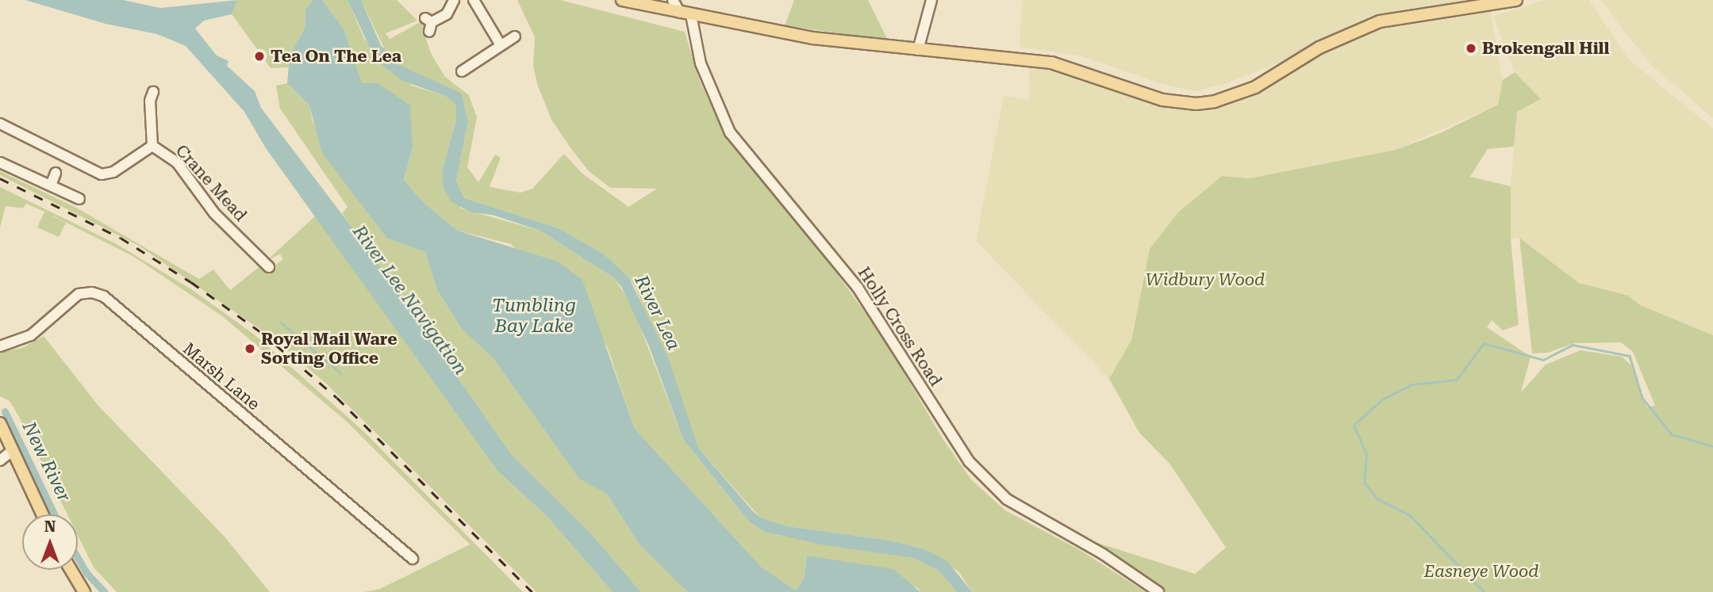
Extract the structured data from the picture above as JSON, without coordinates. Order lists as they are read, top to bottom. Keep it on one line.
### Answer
{"streets":{"street":["Crane Mead","Holly Cross Road","Marsh Lane"]},"water":["River Lee Navigation","Tumbling Bay Lake","River Lea","New River"],"parks":["Widbury Wood","Easneye Wood"],"places":["Brokengall Hill","Tea On The Lea","Royal Mail Ware Sorting Office"],"north":"top"}
